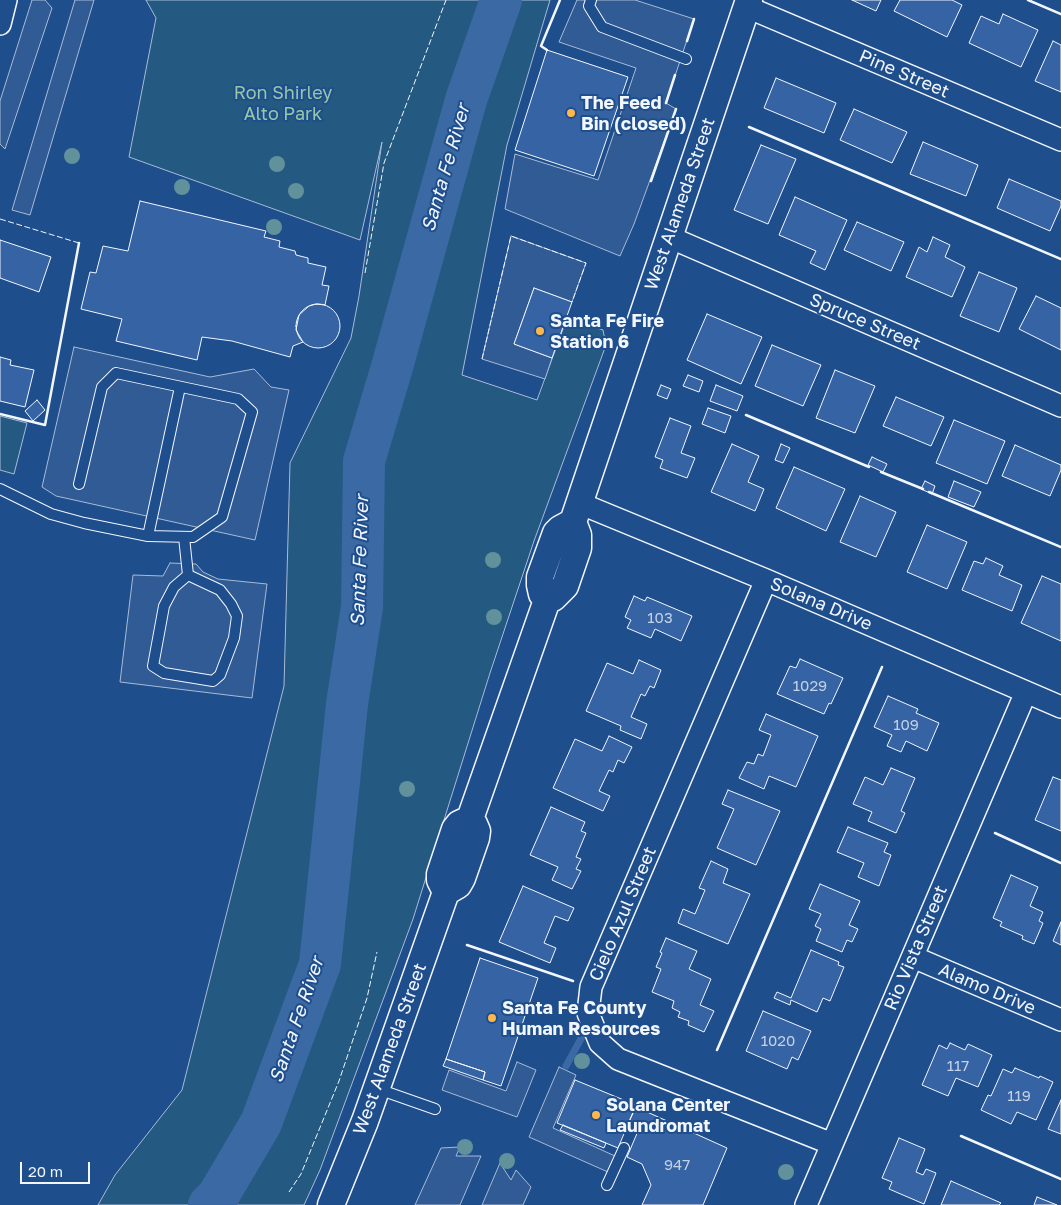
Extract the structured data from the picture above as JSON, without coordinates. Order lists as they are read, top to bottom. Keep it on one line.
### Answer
{"streets":{"street":["Pine Street","West Alameda Street","Spruce Street","Solana Drive","Cielo Azul Street","Rio Vista Street","Alamo Drive"]},"crossings":[["Pine Street","West Alameda Street"],["West Alameda Street","Spruce Street"],["West Alameda Street","Solana Drive"],["Solana Drive","Cielo Azul Street"],["Solana Drive","Rio Vista Street"],["Cielo Azul Street","Rio Vista Street"],["Rio Vista Street","Alamo Drive"]],"water":["Santa Fe River"],"parks":["Ron Shirley Alto Park"],"places":["The Feed Bin (closed)","Santa Fe Fire Station 6","Santa Fe County Human Resources","Solana Center Laundromat"],"house_numbers":["103","1029","109","1020","117","119","947"],"scale_bar":"20 m"}
